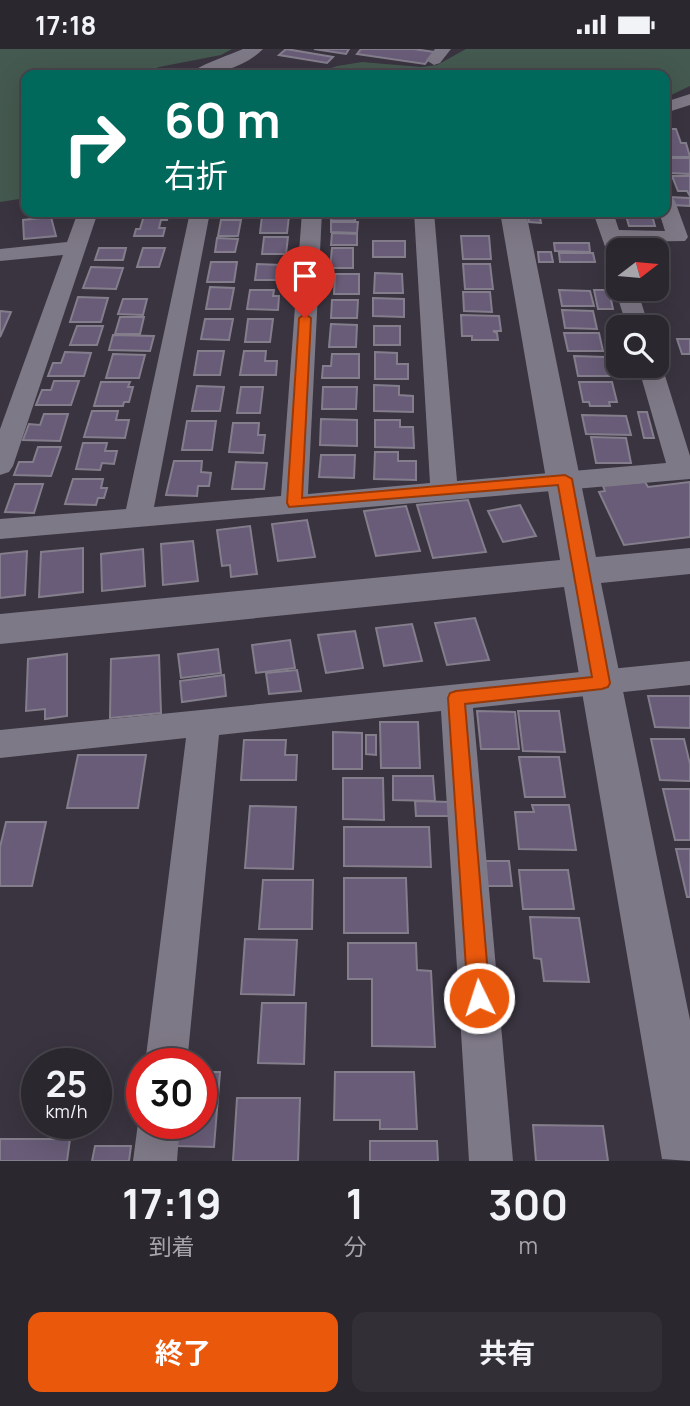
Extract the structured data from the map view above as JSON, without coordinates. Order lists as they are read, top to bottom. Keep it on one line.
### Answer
{"north":"right","page":{"status":"17:18","turn":["60 m","右折"],"speed":"25 km/h","limit":"30","eta":["17:19","到着","1","分","300","m"],"buttons":["終了","共有"]}}
